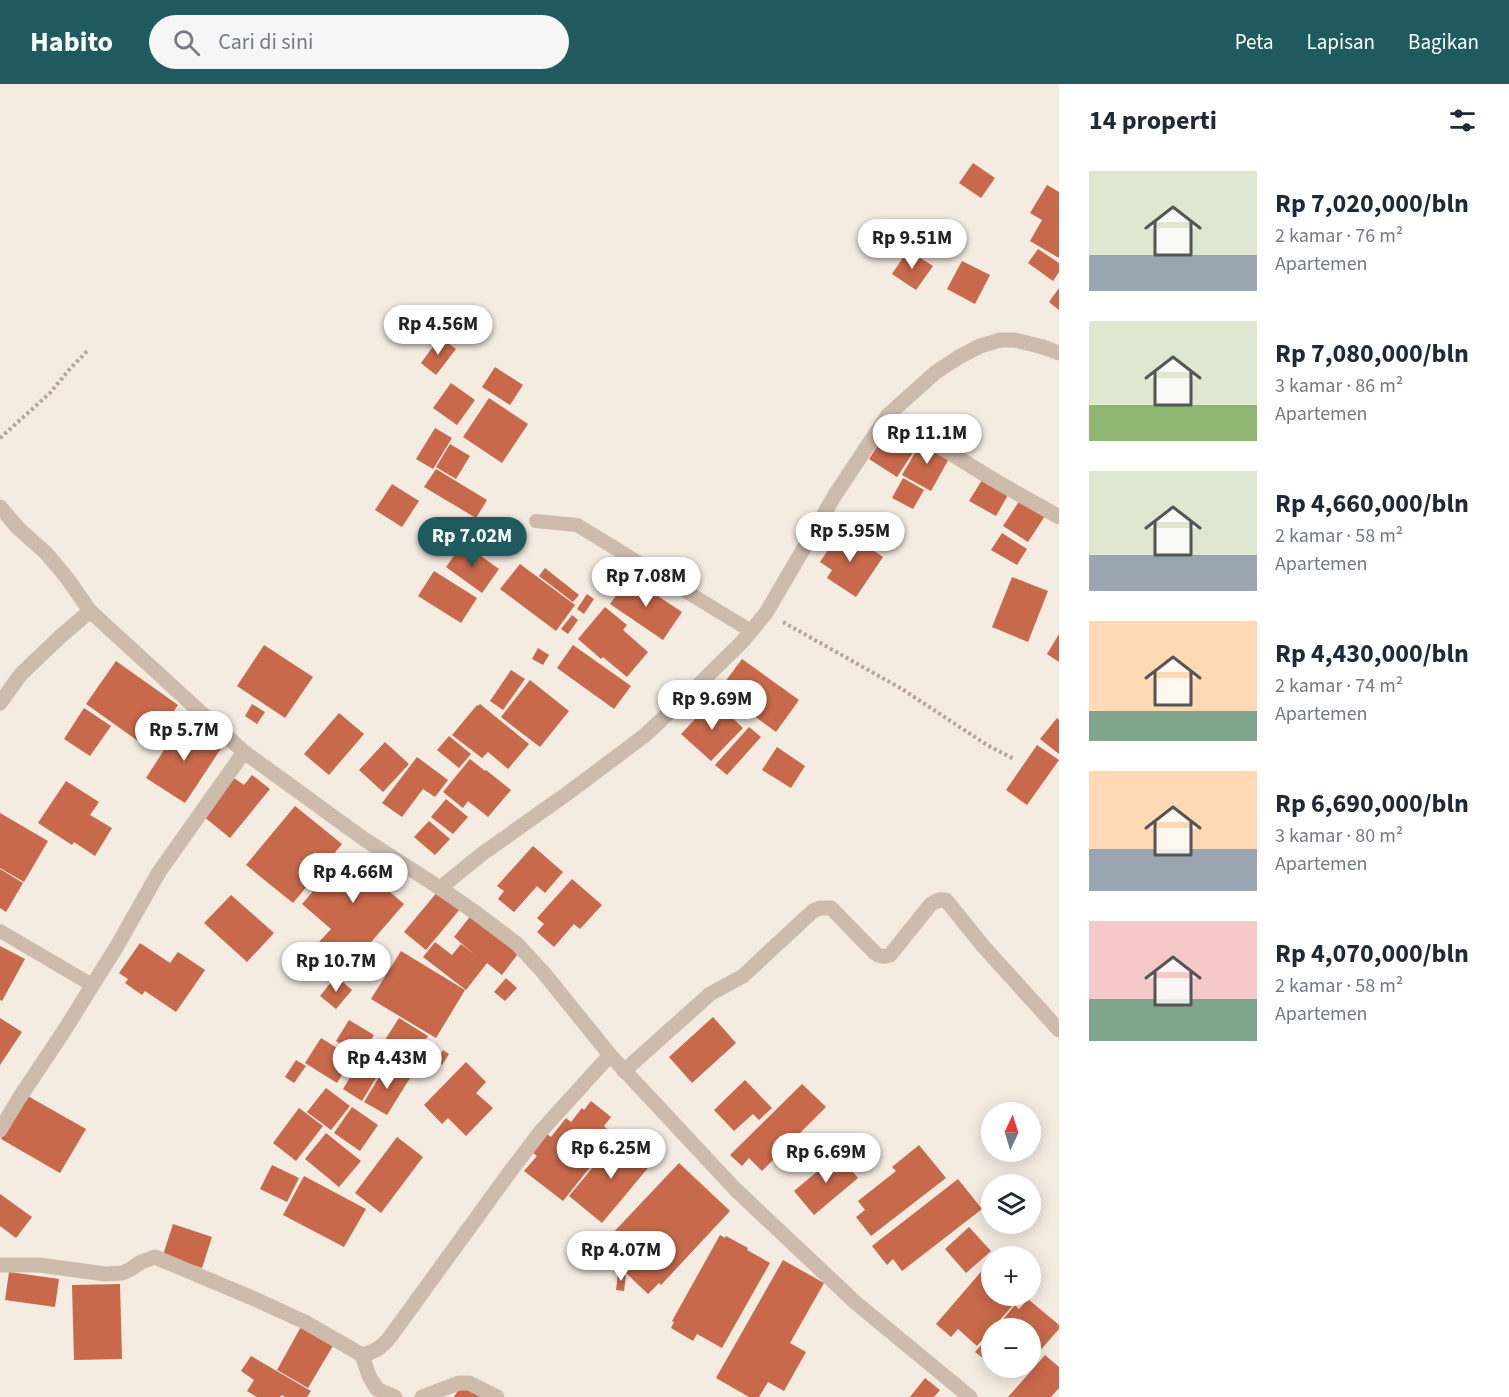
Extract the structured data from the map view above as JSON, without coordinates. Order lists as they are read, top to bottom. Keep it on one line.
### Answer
{"north":"top","page":{"header":"Habito","search":"Cari di sini","nav":["Peta","Lapisan","Bagikan"],"heading":"14 properti","list":[{"name":"Rp 7,020,000/bln","note":"2 kamar · 76 m² · Apartemen"},{"name":"Rp 7,080,000/bln","note":"3 kamar · 86 m² · Apartemen"},{"name":"Rp 4,660,000/bln","note":"2 kamar · 58 m² · Apartemen"},{"name":"Rp 4,430,000/bln","note":"2 kamar · 74 m² · Apartemen"},{"name":"Rp 6,690,000/bln","note":"3 kamar · 80 m² · Apartemen"},{"name":"Rp 4,070,000/bln","note":"2 kamar · 58 m² · Apartemen"}],"price":["Rp 9.51M","Rp 4.56M","Rp 11.1M","Rp 5.95M","Rp 7.02M","Rp 7.08M","Rp 9.69M","Rp 5.7M","Rp 4.66M","Rp 10.7M","Rp 4.43M","Rp 6.25M","Rp 6.69M","Rp 4.07M"],"map_buttons":["+","−"]}}
